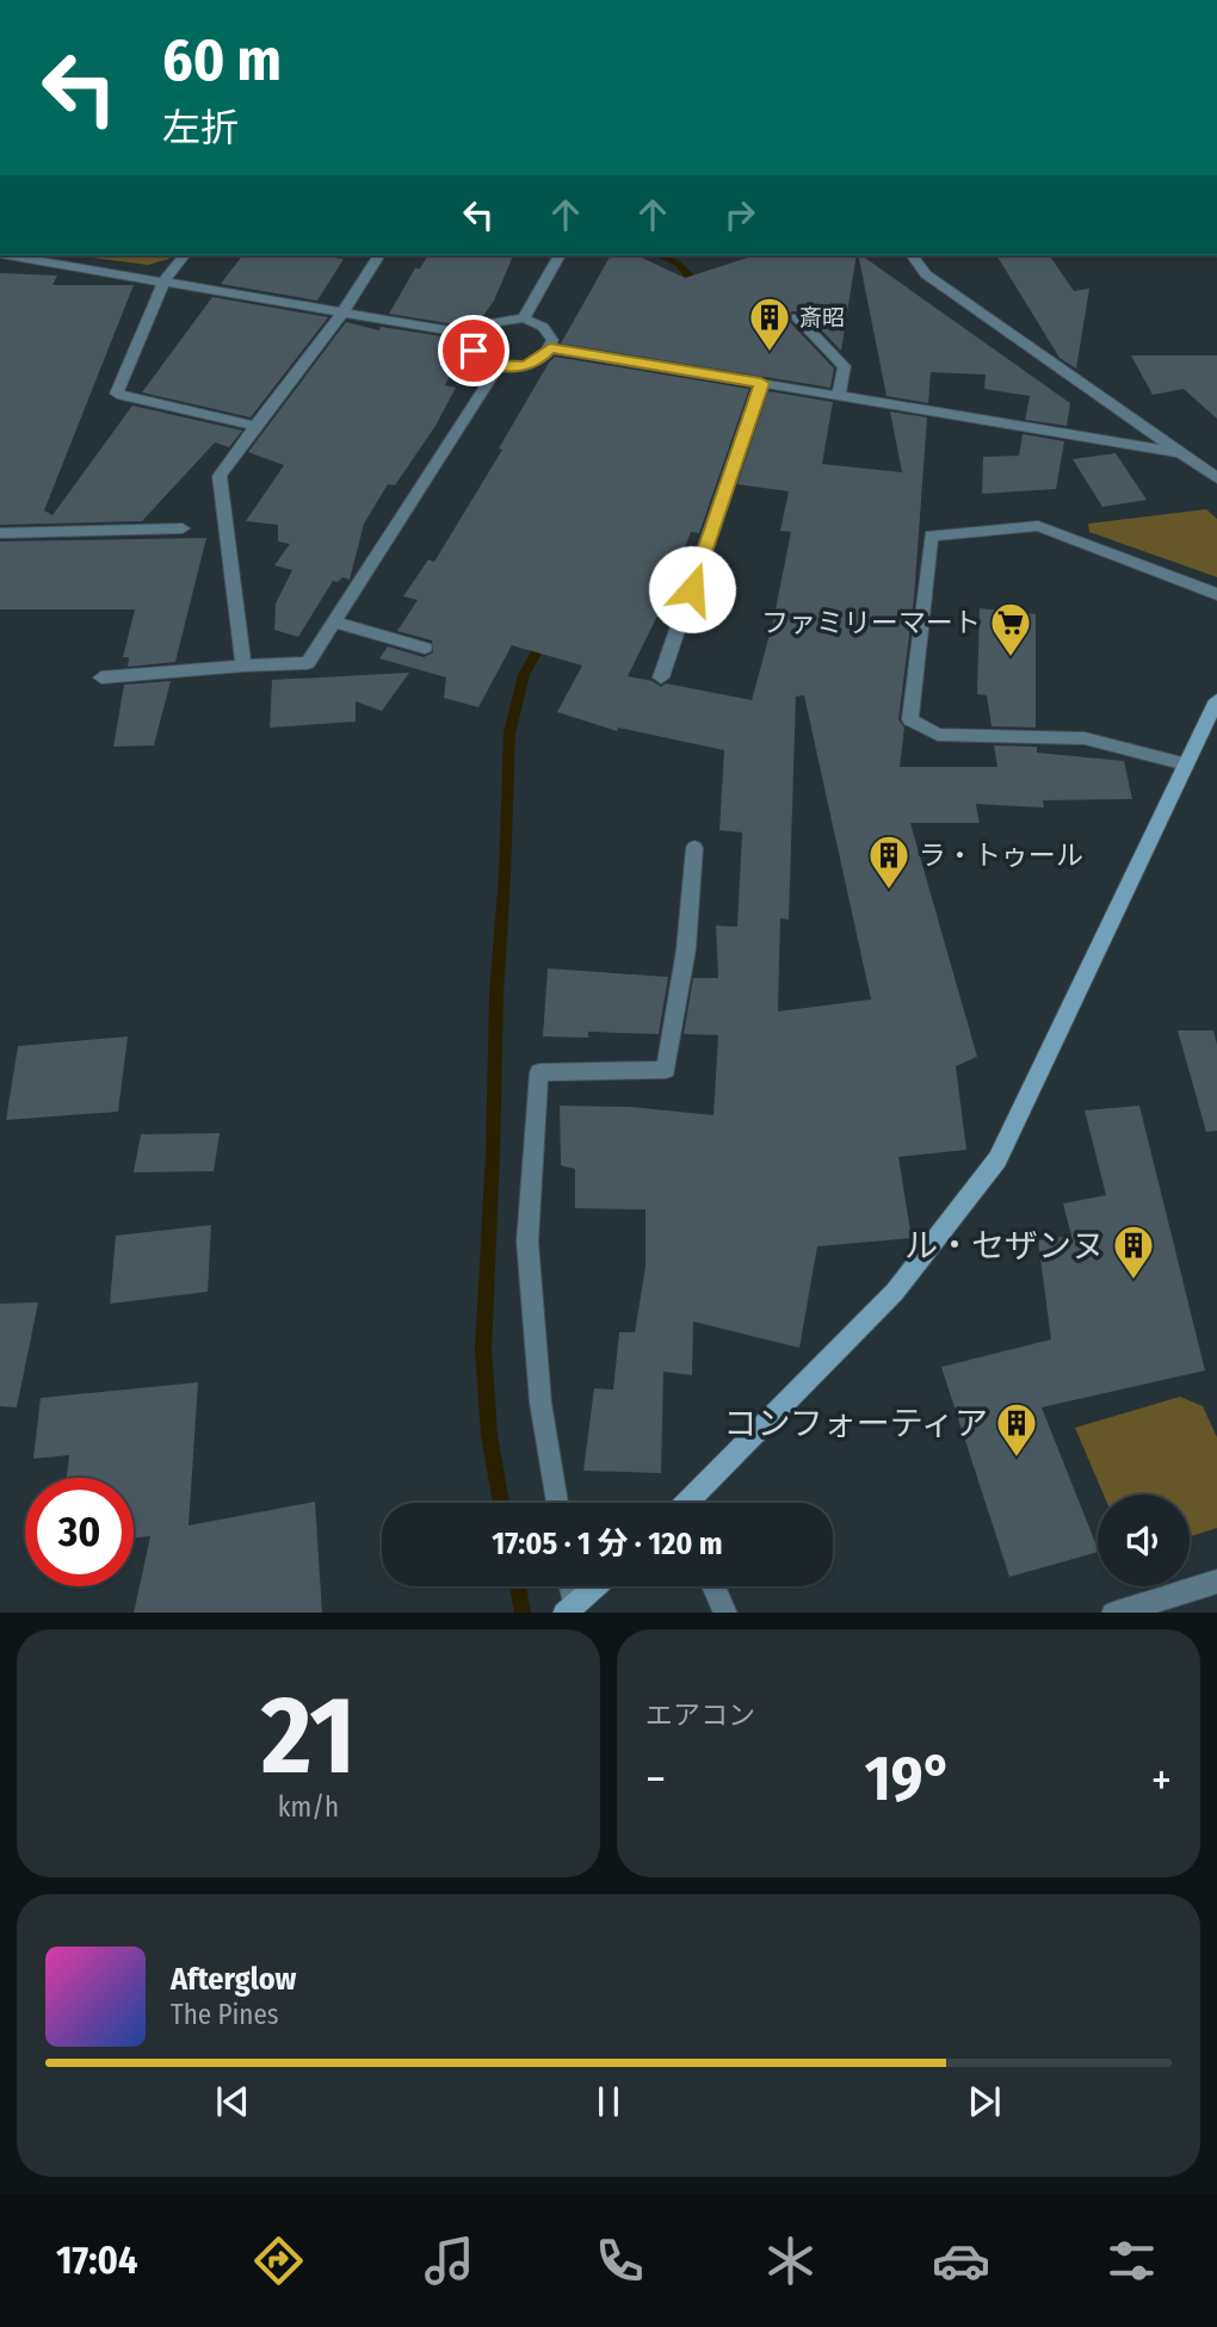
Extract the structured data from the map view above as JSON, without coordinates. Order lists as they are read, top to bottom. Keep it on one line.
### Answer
{"places":{"building":["斎昭","ラ・トゥール","ル・セザンヌ","コンフォーティア"],"supermarket":["ファミリーマート"]},"page":{"turn":["60 m","左折"],"limit":"30","trip":"17:05 · 1 分 · 120 m","tile":[["21","km/h"],"エアコン"],"heat":["−","19°","+"],"song":["Afterglow","The Pines"],"tabs":"17:04"}}
